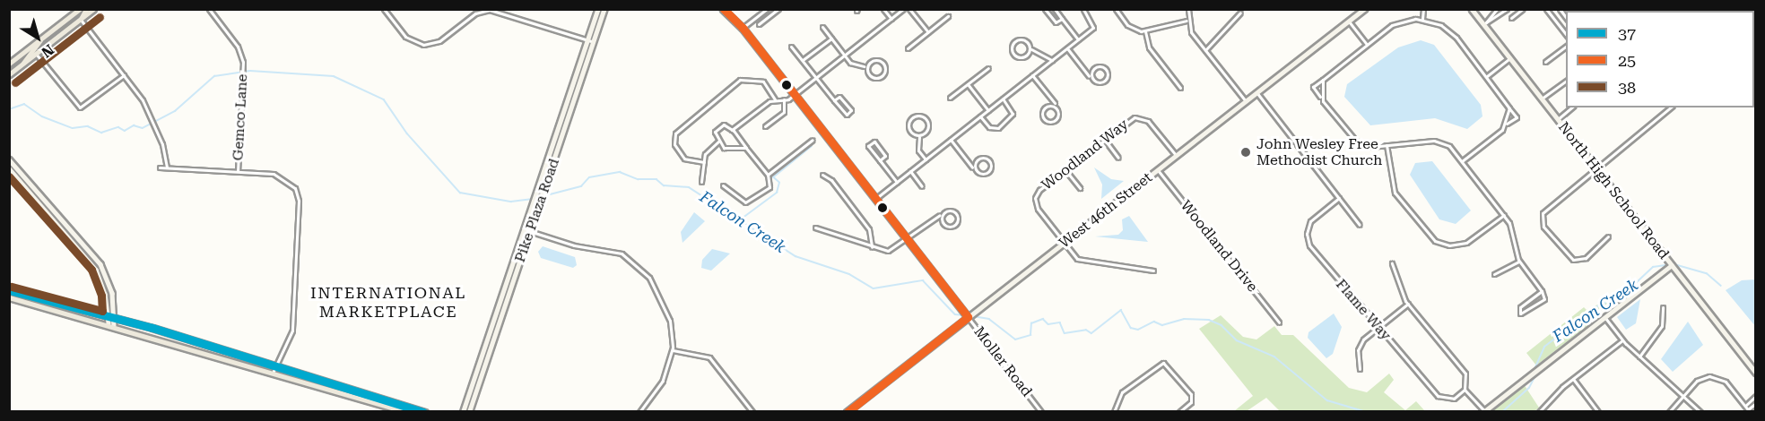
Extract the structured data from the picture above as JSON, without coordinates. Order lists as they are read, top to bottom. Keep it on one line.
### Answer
{"streets":{"street":["Gemco Lane","Woodland Way","North High School Road","Pike Plaza Road","West 46th Street","Woodland Drive","Flame Way","Moller Road"]},"crossings":[["Woodland Way","West 46th Street"],["West 46th Street","Woodland Drive"],["West 46th Street","Moller Road"]],"districts":["INTERNATIONAL MARKETPLACE"],"water":["Falcon Creek"],"places":["John Wesley Free Methodist Church"],"lines":["transit line 25","transit line 38","transit line 37"],"legend":["37","25","38"],"north":"bottom right"}
